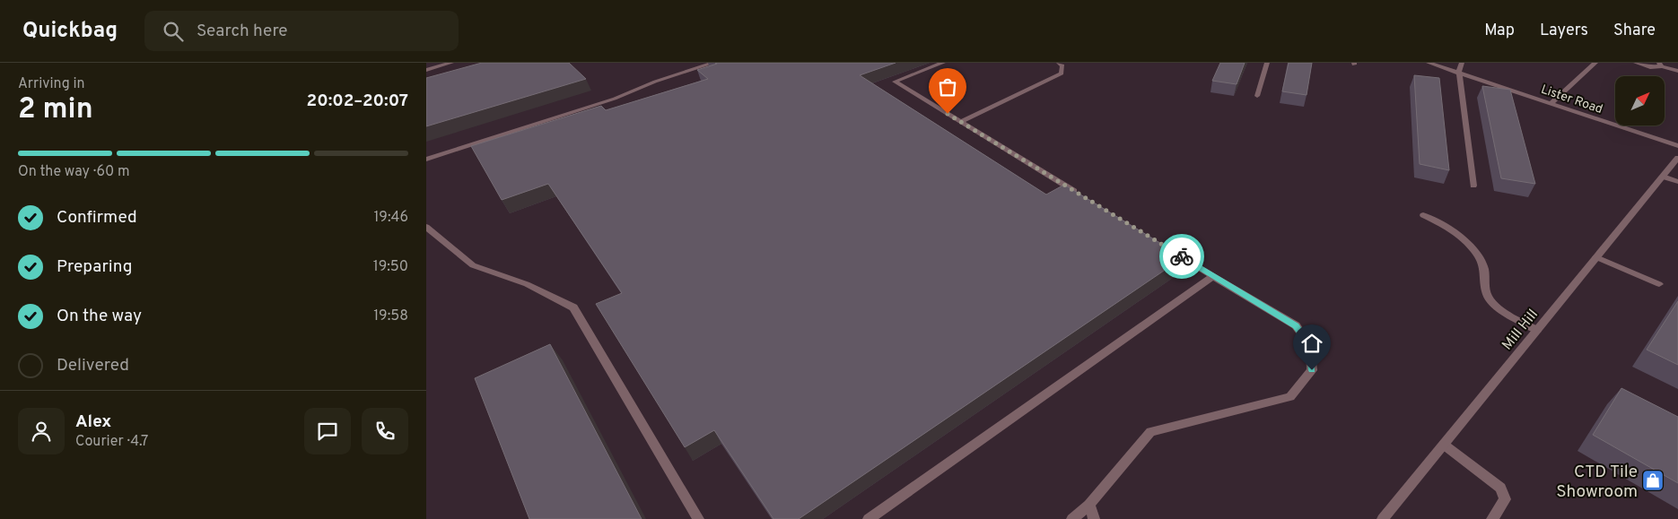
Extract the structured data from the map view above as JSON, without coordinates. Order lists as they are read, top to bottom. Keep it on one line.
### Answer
{"streets":{"street":["Lister Road","Mill Hill"]},"places":{"shop":["CTD Tile Showroom"]},"north":"top right","page":{"header":"Quickbag","search":"Search here","nav":["Map","Layers","Share"],"heading":["2 min","Arriving in","20:02–20:07"],"panel":["Alex","Courier · 4.7"],"bar":"On the way · 60 m","list":[["Confirmed","19:46"],["Preparing","19:50"],["On the way","19:58"],"Delivered"]}}
